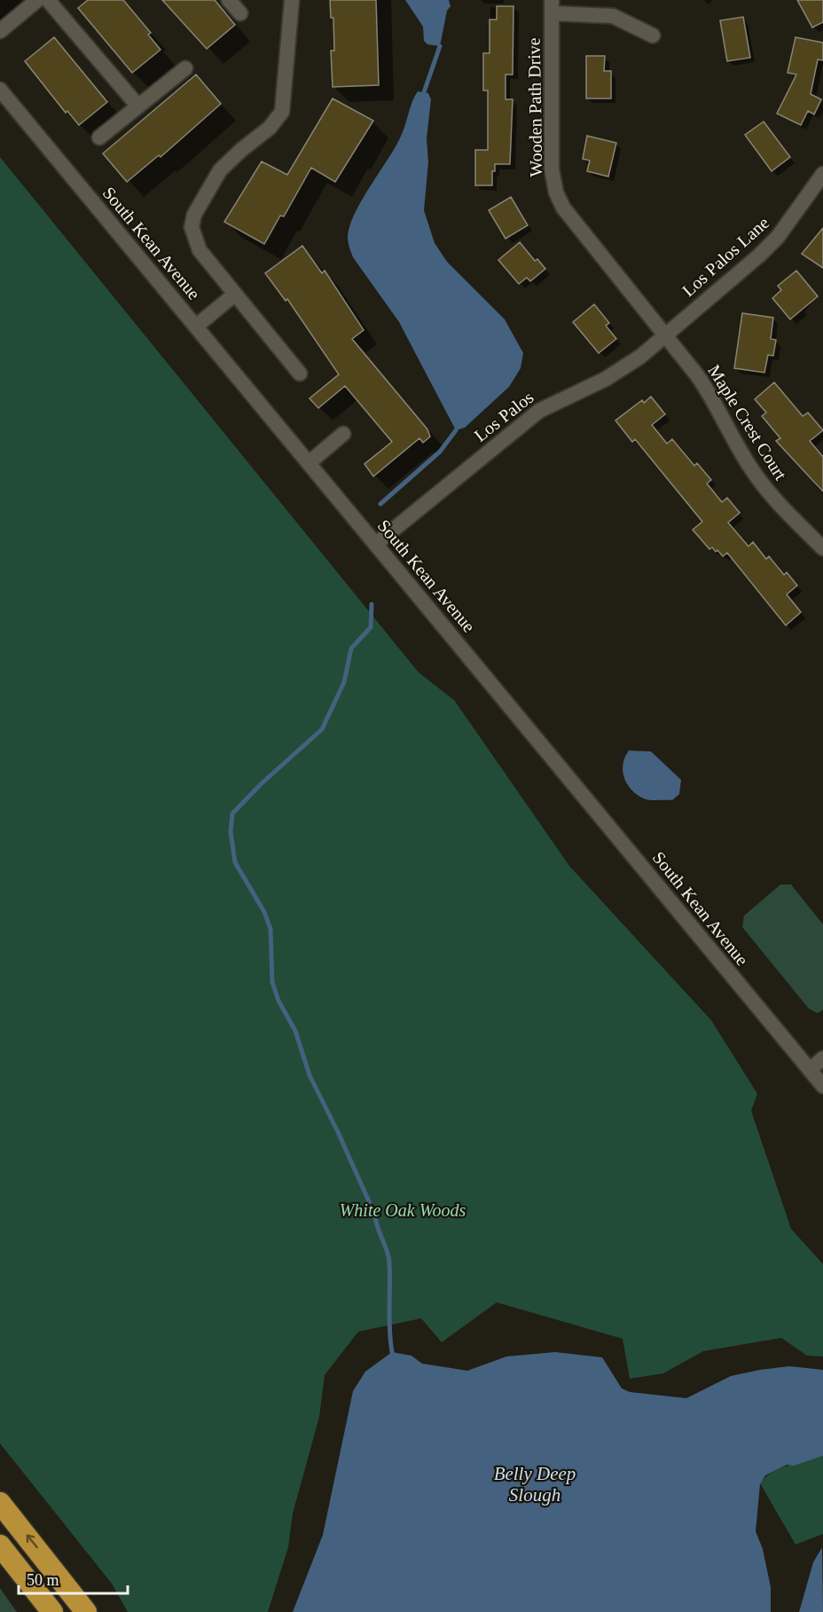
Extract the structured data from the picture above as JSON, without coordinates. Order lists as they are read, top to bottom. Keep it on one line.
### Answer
{"streets":{"street":["Wooden Path Drive","South Kean Avenue","Los Palos Lane","Los Palos","Maple Crest Court"]},"crossings":[["Wooden Path Drive","Los Palos Lane"],["Wooden Path Drive","Los Palos"],["Wooden Path Drive","Maple Crest Court"],["South Kean Avenue","Los Palos"],["Los Palos Lane","Los Palos"],["Los Palos Lane","Maple Crest Court"],["Los Palos","Maple Crest Court"]],"water":["Belly Deep Slough"],"parks":["White Oak Woods"],"scale_bar":"50 m"}
